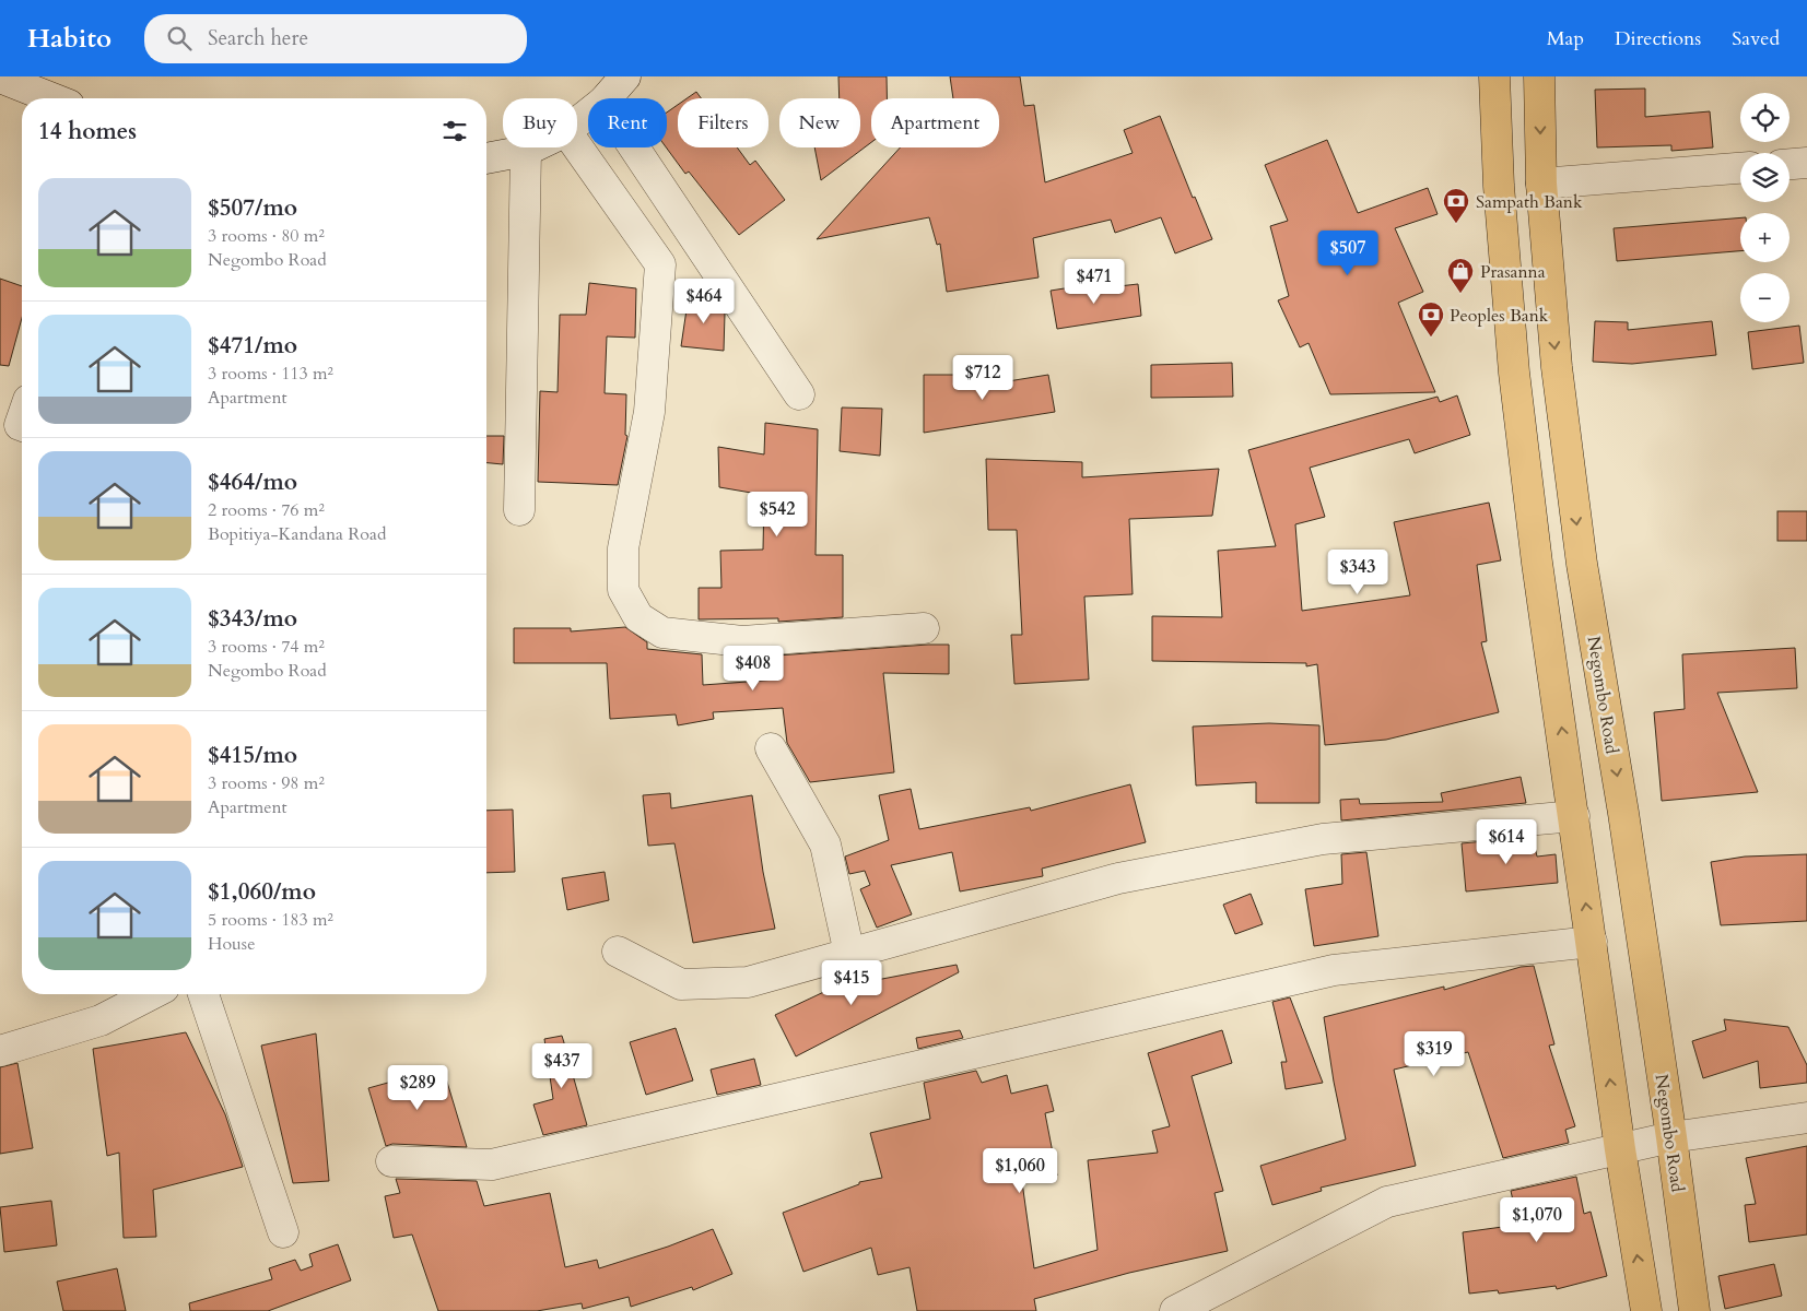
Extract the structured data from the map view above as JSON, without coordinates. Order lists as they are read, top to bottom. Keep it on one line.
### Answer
{"streets":{"highway":["Negombo Road"]},"places":{"bank":["Sampath Bank","Peoples Bank"],"shop":["Prasanna"]},"page":{"header":"Habito","search":"Search here","nav":["Map","Directions","Saved"],"map_buttons":["+","−"],"chip":["Buy","Rent","Filters","New","Apartment"],"heading":"14 homes","list":[{"name":"$507/mo","note":"3 rooms · 80 m² · Negombo Road"},{"name":"$471/mo","note":"3 rooms · 113 m² · Apartment"},{"name":"$464/mo","note":"2 rooms · 76 m² · Bopitiya-Kandana Road"},{"name":"$343/mo","note":"3 rooms · 74 m² · Negombo Road"},{"name":"$415/mo","note":"3 rooms · 98 m² · Apartment"},{"name":"$1,060/mo","note":"5 rooms · 183 m² · House"}],"price":["$507","$471","$464","$712","$542","$343","$408","$614","$415","$319","$437","$289","$1,060","$1,070"]}}
